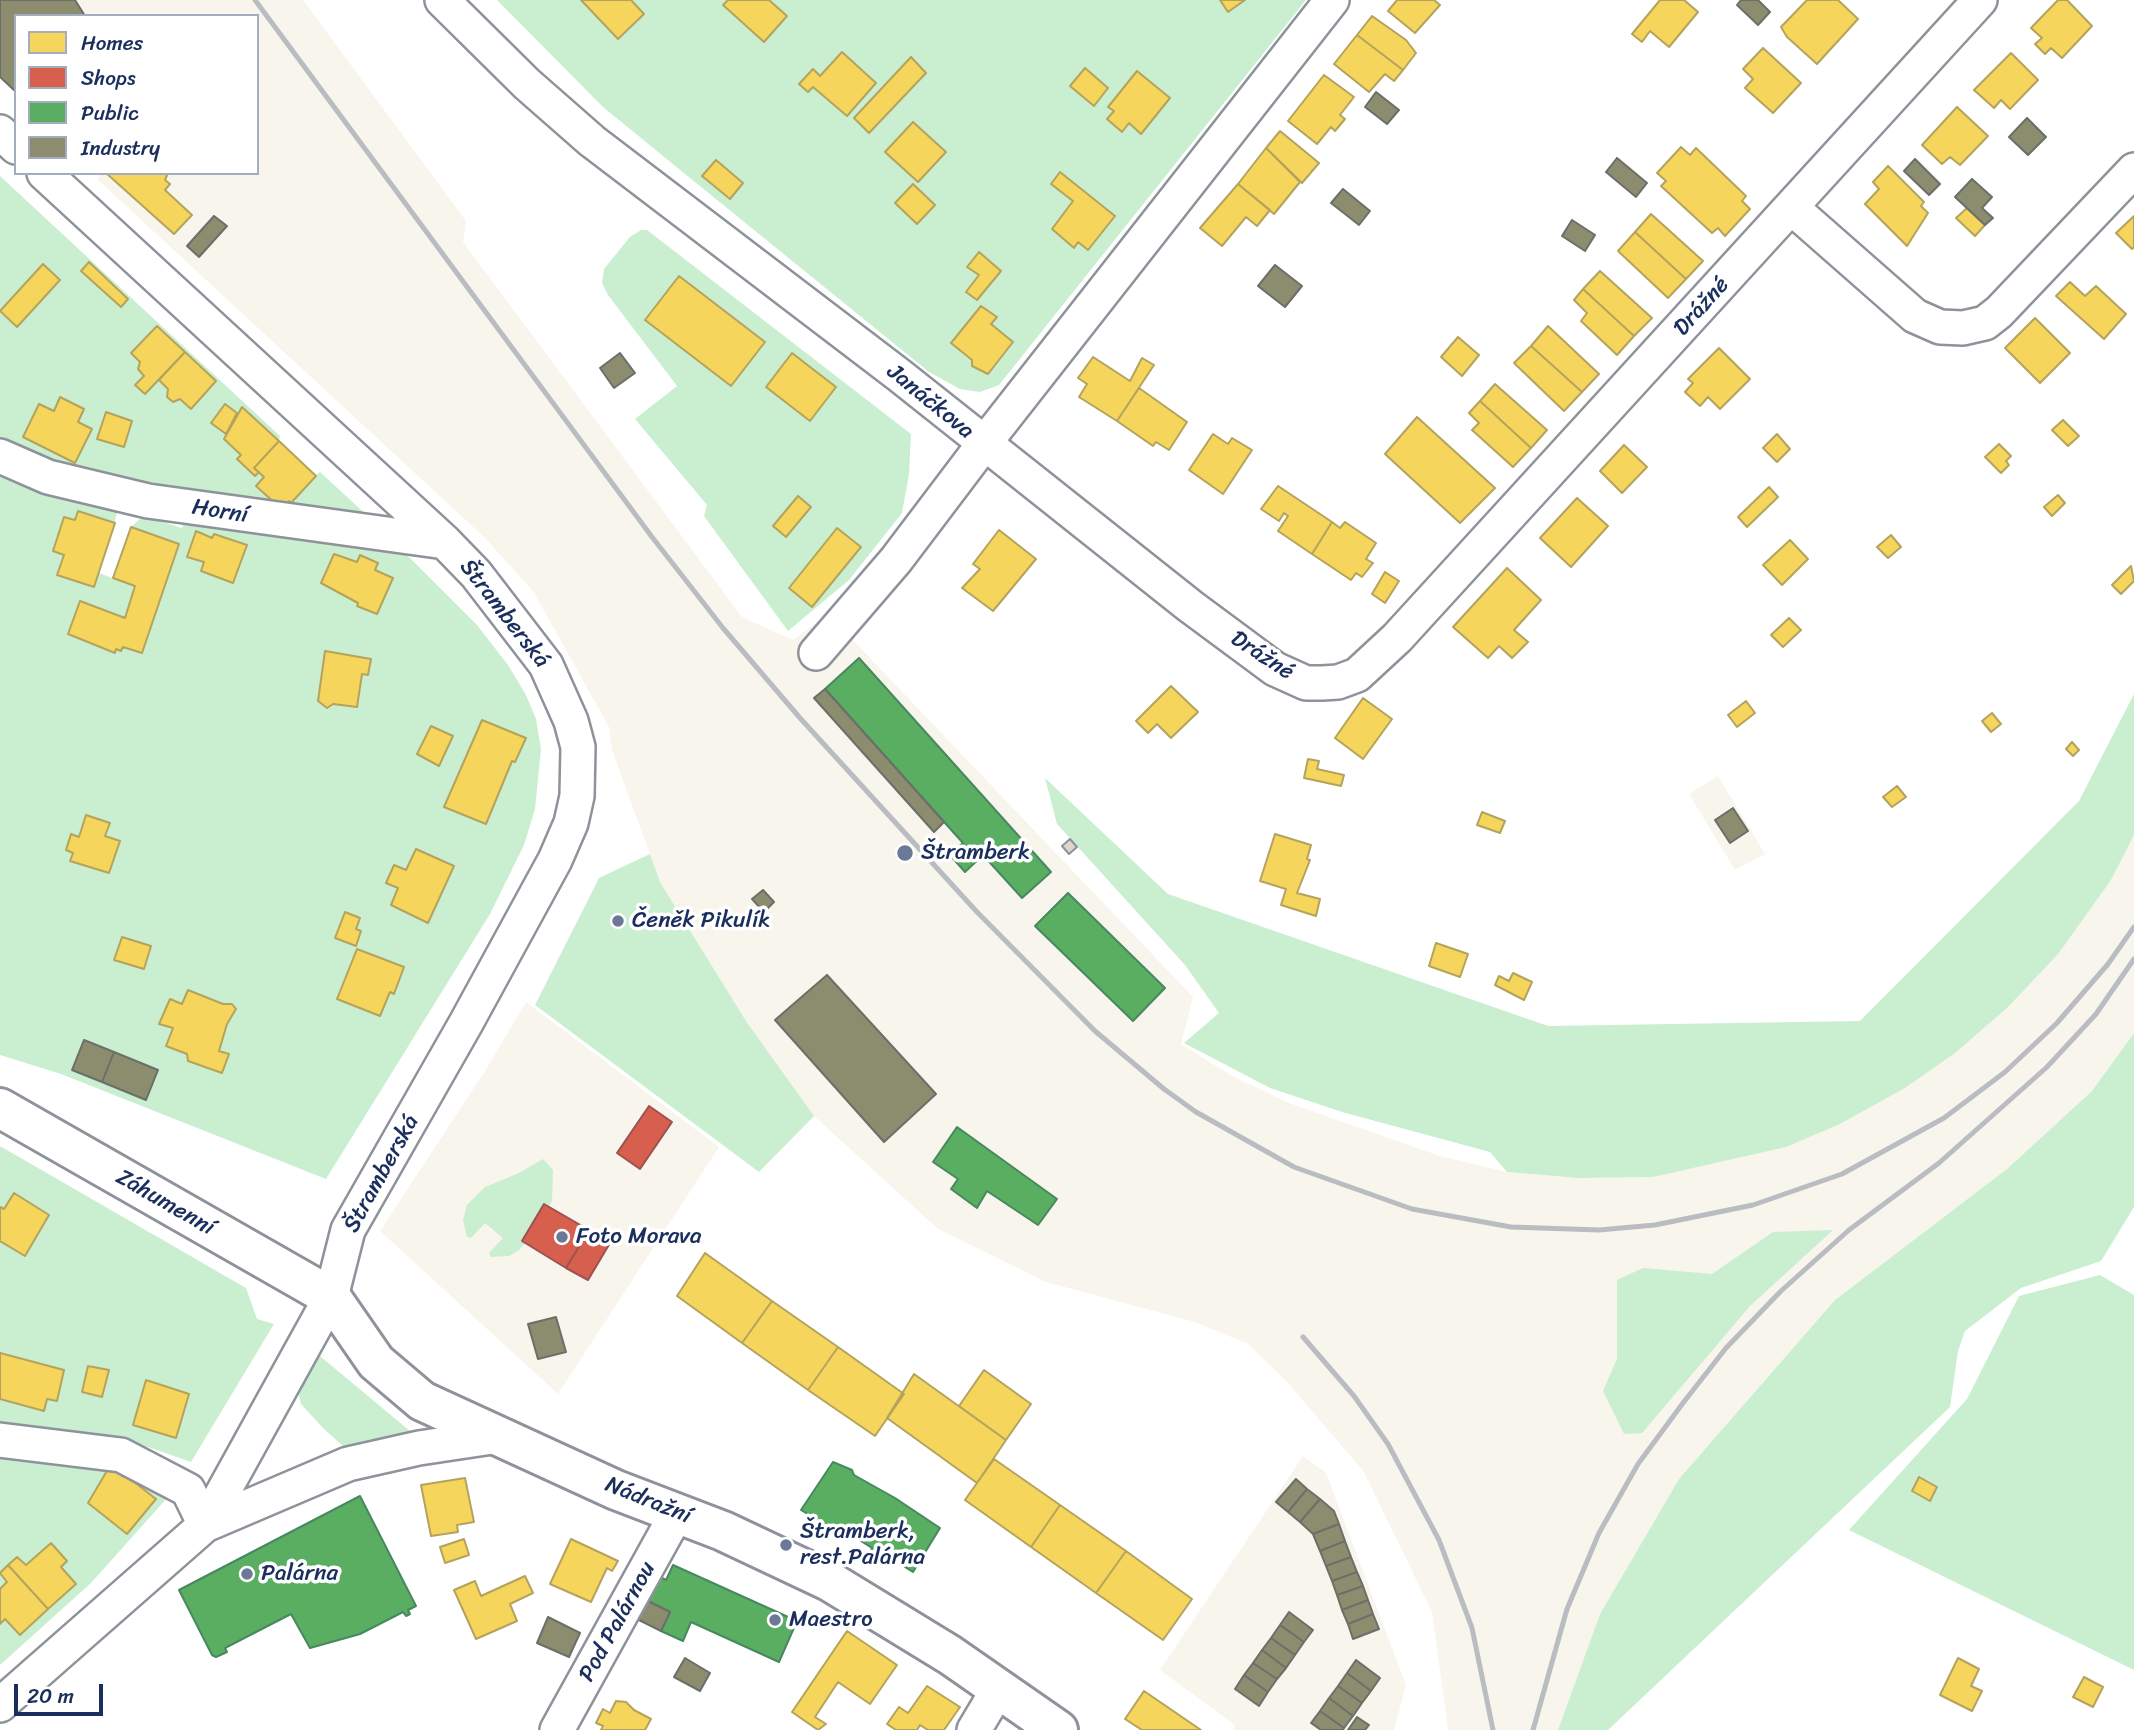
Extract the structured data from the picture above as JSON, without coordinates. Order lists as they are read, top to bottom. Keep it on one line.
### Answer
{"streets":{"main road":["Záhumenní","Nádražní"],"street":["Drážné","Janáčkova","Horní","Štramberská","Pod Palárnou"]},"crossings":[["Drážné","Janáčkova"],["Horní","Štramberská"],["Štramberská","Záhumenní"],["Štramberská","Nádražní"],["Záhumenní","Nádražní"],["Nádražní","Pod Palárnou"]],"places":["Štramberk","Čeněk Pikulík","Foto Morava","Štramberk, rest.Palárna","Palárna","Maestro"],"legend":["Homes","Shops","Public","Industry"],"scale_bar":"20 m"}
